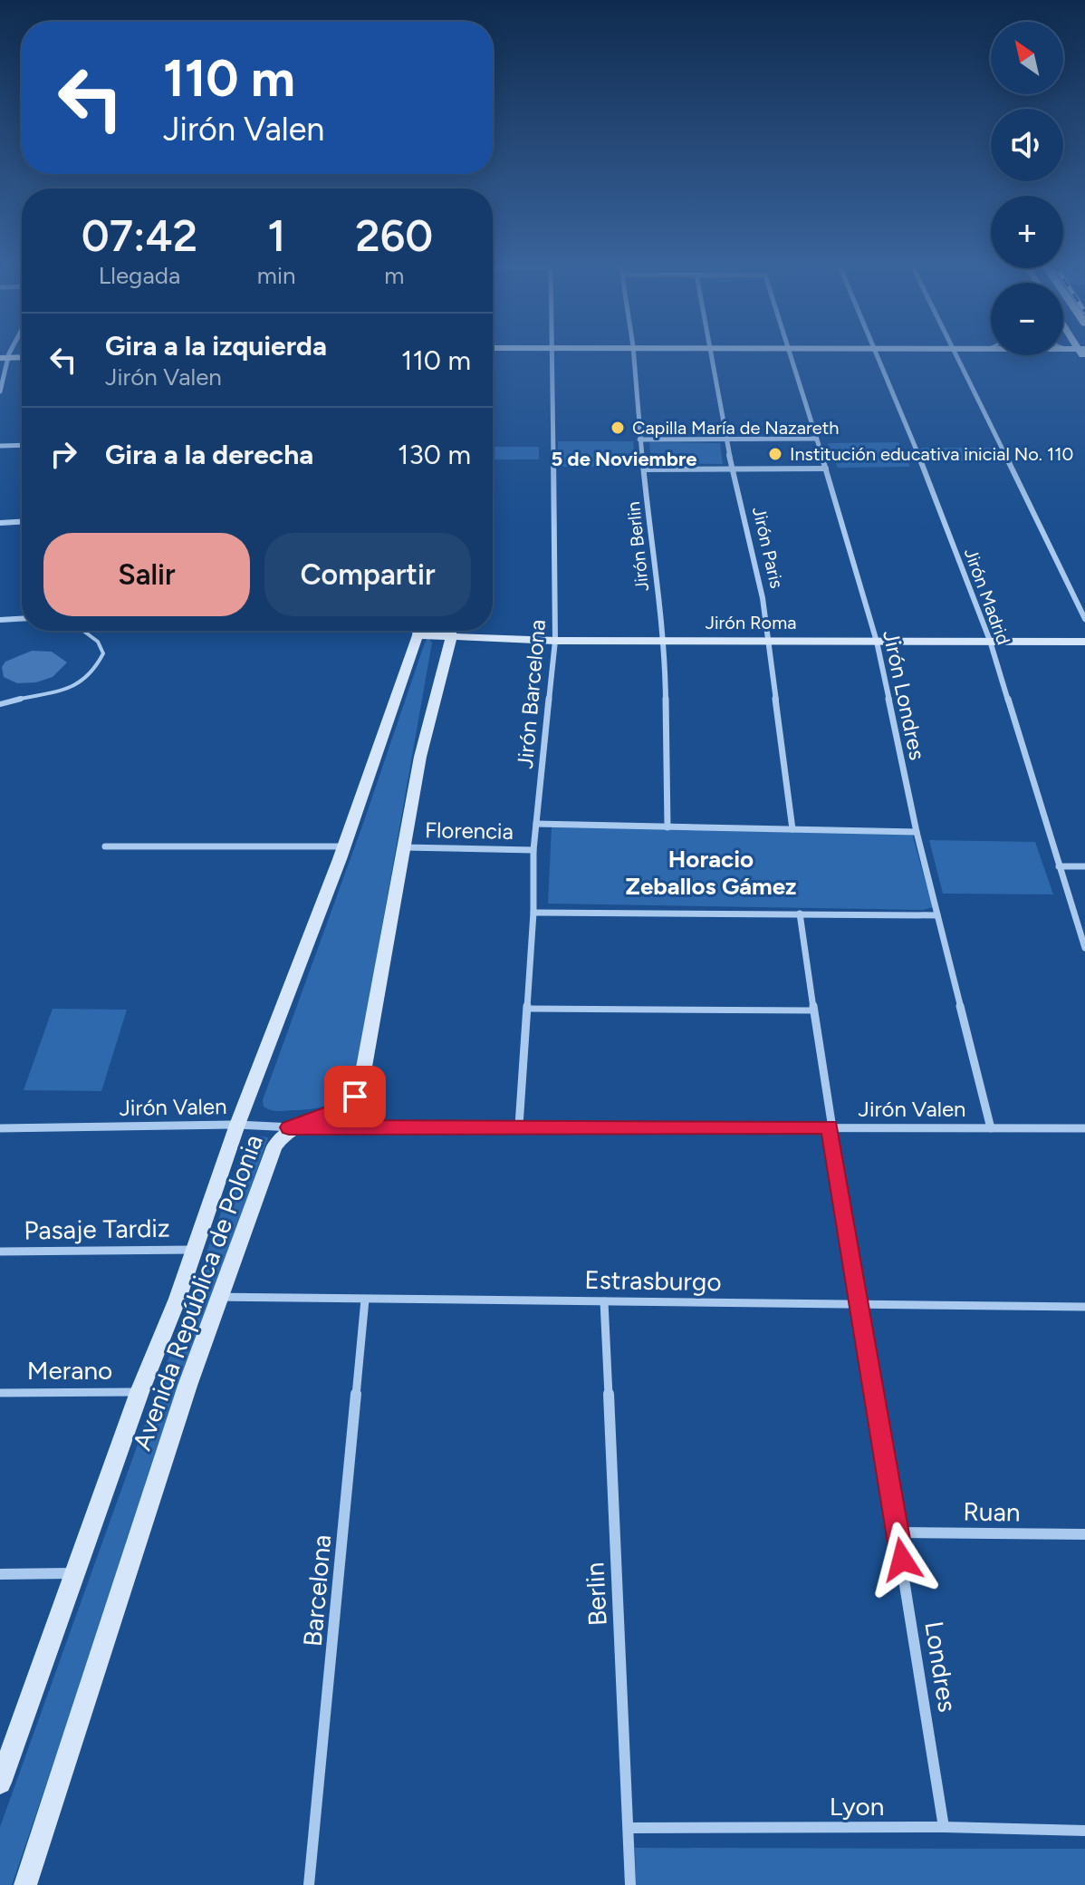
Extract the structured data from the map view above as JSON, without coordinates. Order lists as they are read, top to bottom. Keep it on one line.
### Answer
{"streets":{"main road":["Jirón Roma","Avenida República de Polonia"],"street":["Jirón Berlin","Jirón Paris","Jirón Madrid","Jirón Barcelona","Jirón Londres","Florencia","Jirón Valen","Pasaje Tardiz","Estrasburgo","Merano","Ruan","Barcelona","Berlin","Londres","Lyon"]},"crossings":[["Jirón Berlin","Jirón Roma"],["Jirón Paris","Jirón Roma"],["Jirón Madrid","Jirón Roma"],["Jirón Roma","Jirón Barcelona"],["Jirón Roma","Jirón Londres"],["Jirón Barcelona","Florencia"],["Jirón Barcelona","Jirón Valen"],["Jirón Londres","Jirón Valen"],["Florencia","Avenida República de Polonia"],["Jirón Valen","Avenida República de Polonia"],["Jirón Valen","Londres"],["Pasaje Tardiz","Avenida República de Polonia"],["Estrasburgo","Avenida República de Polonia"],["Estrasburgo","Barcelona"],["Estrasburgo","Berlin"],["Estrasburgo","Londres"],["Avenida República de Polonia","Merano"],["Ruan","Londres"],["Berlin","Lyon"],["Londres","Lyon"]],"districts":["5 de Noviembre","Horacio Zeballos Gámez"],"places":["Capilla María de Nazareth","Institución educativa inicial No. 110"],"north":"top left","page":{"map_buttons":["+","−"],"turn":["110 m","Jirón Valen"],"eta":["07:42","Llegada","1","min","260","m"],"list":[{"name":"Gira a la izquierda","note":"Jirón Valen","value":"110 m"},{"name":"Gira a la derecha","value":"130 m"}],"buttons":["Salir","Compartir"]}}
